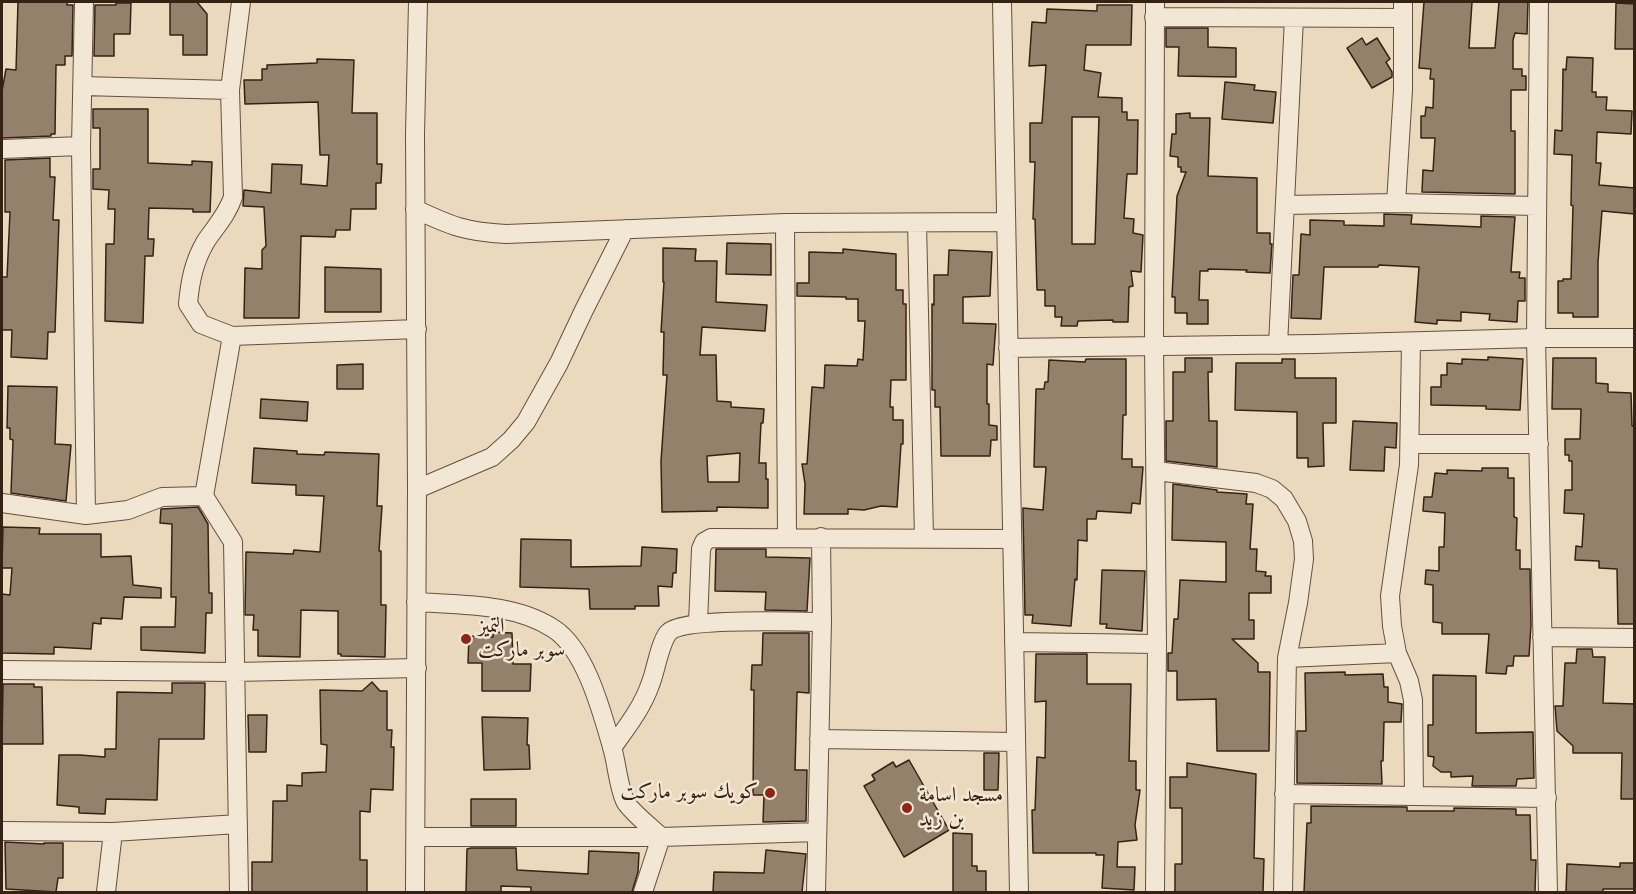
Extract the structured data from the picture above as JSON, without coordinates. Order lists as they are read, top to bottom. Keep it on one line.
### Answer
{"places":["التميز سوبر ماركت","كويك سوبر ماركت","مسجد اسامة بن زيد"]}
